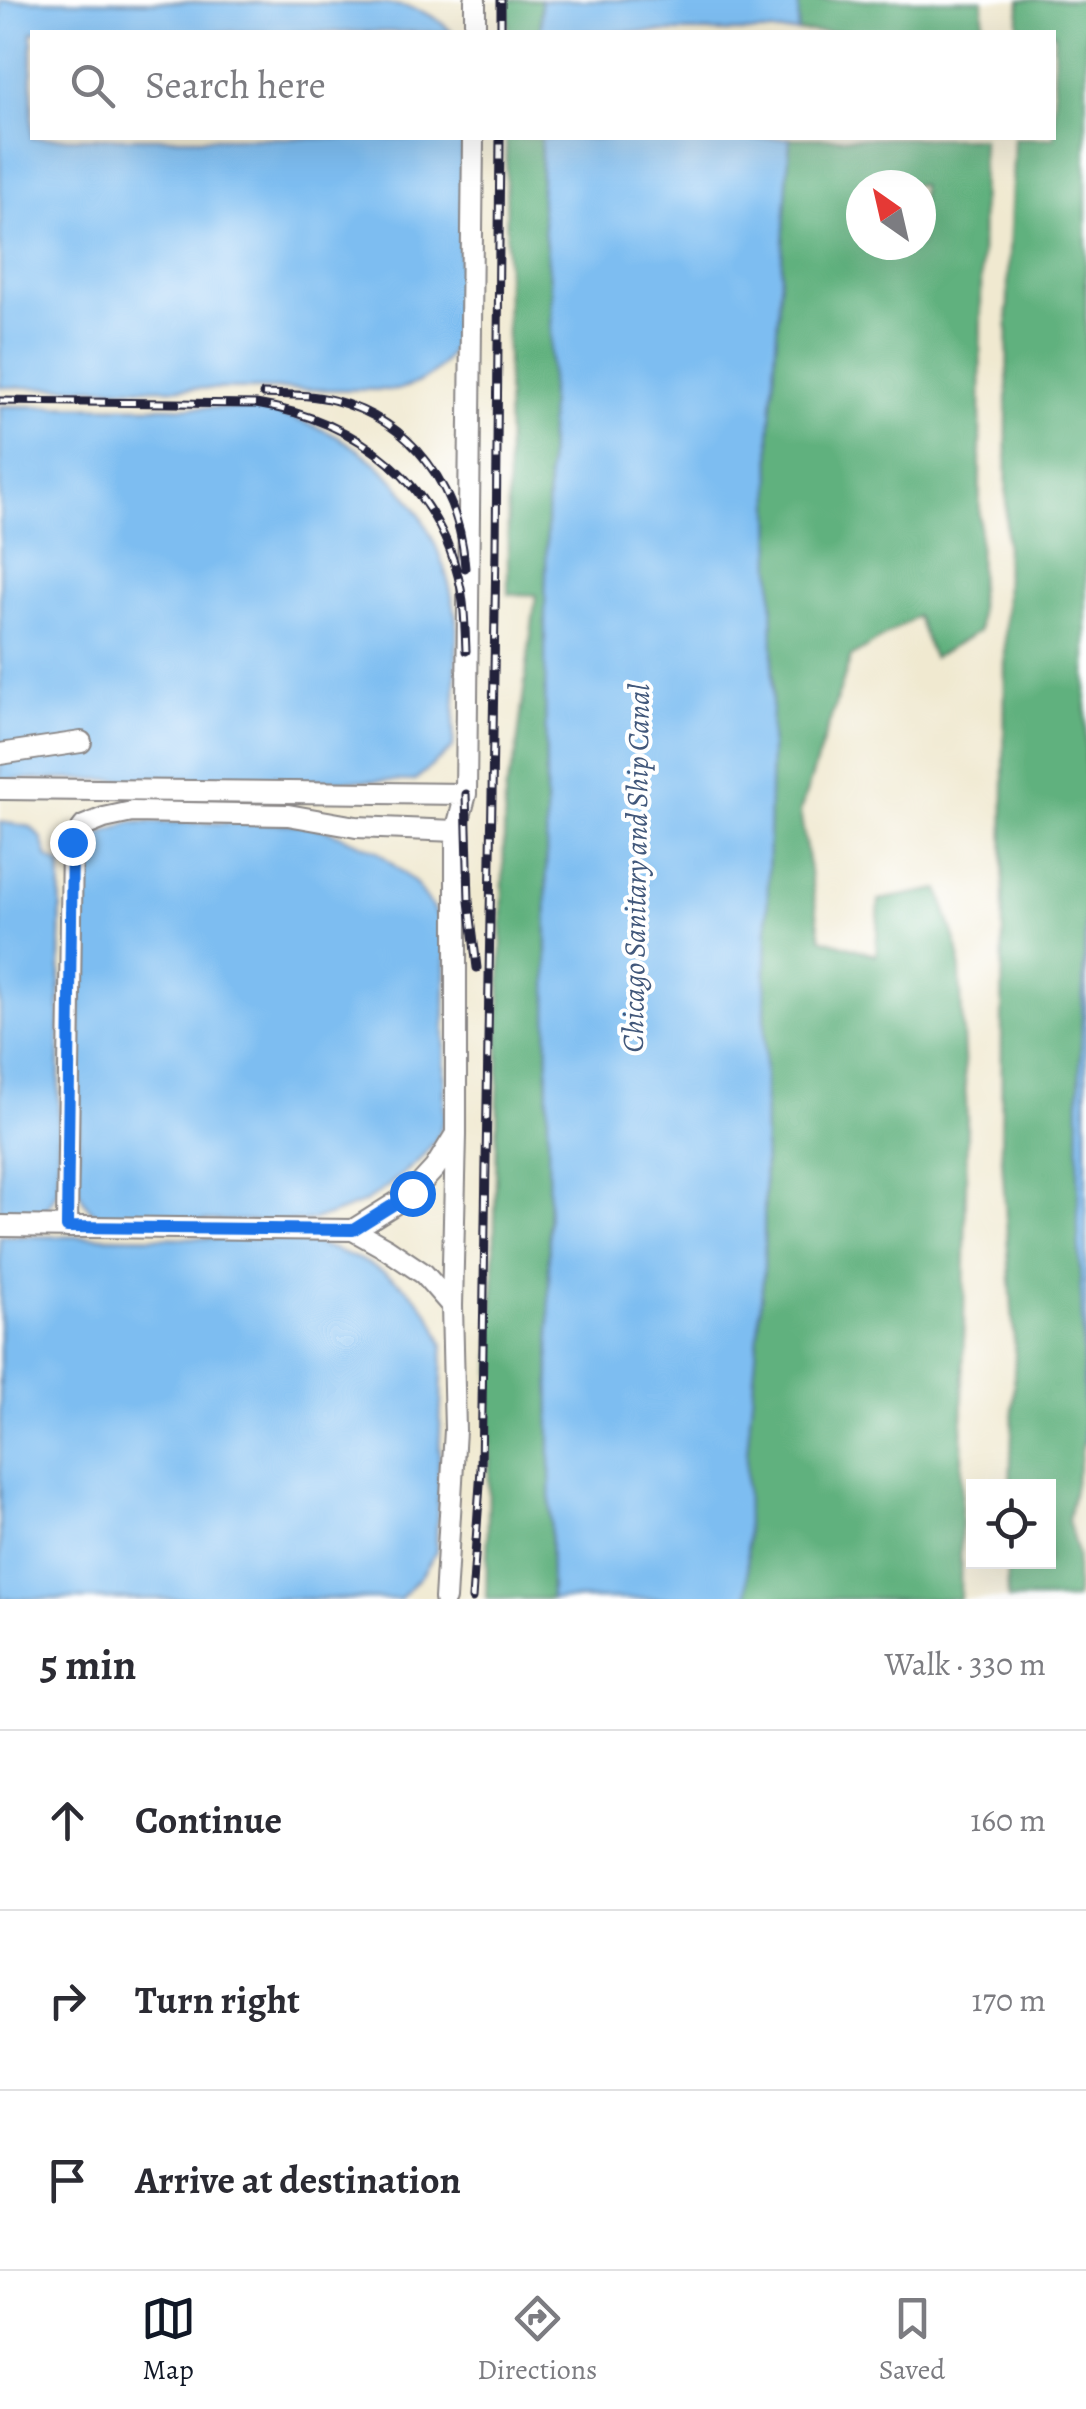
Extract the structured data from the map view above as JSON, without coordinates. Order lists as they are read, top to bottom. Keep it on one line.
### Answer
{"water":["Chicago Sanitary and Ship Canal"],"north":"top left","page":{"search":"Search here","heading":["5 min","Walk · 330 m"],"list":[["Continue","160 m"],["Turn right","170 m"],"Arrive at destination"],"nav":["Map","Directions","Saved"]}}
